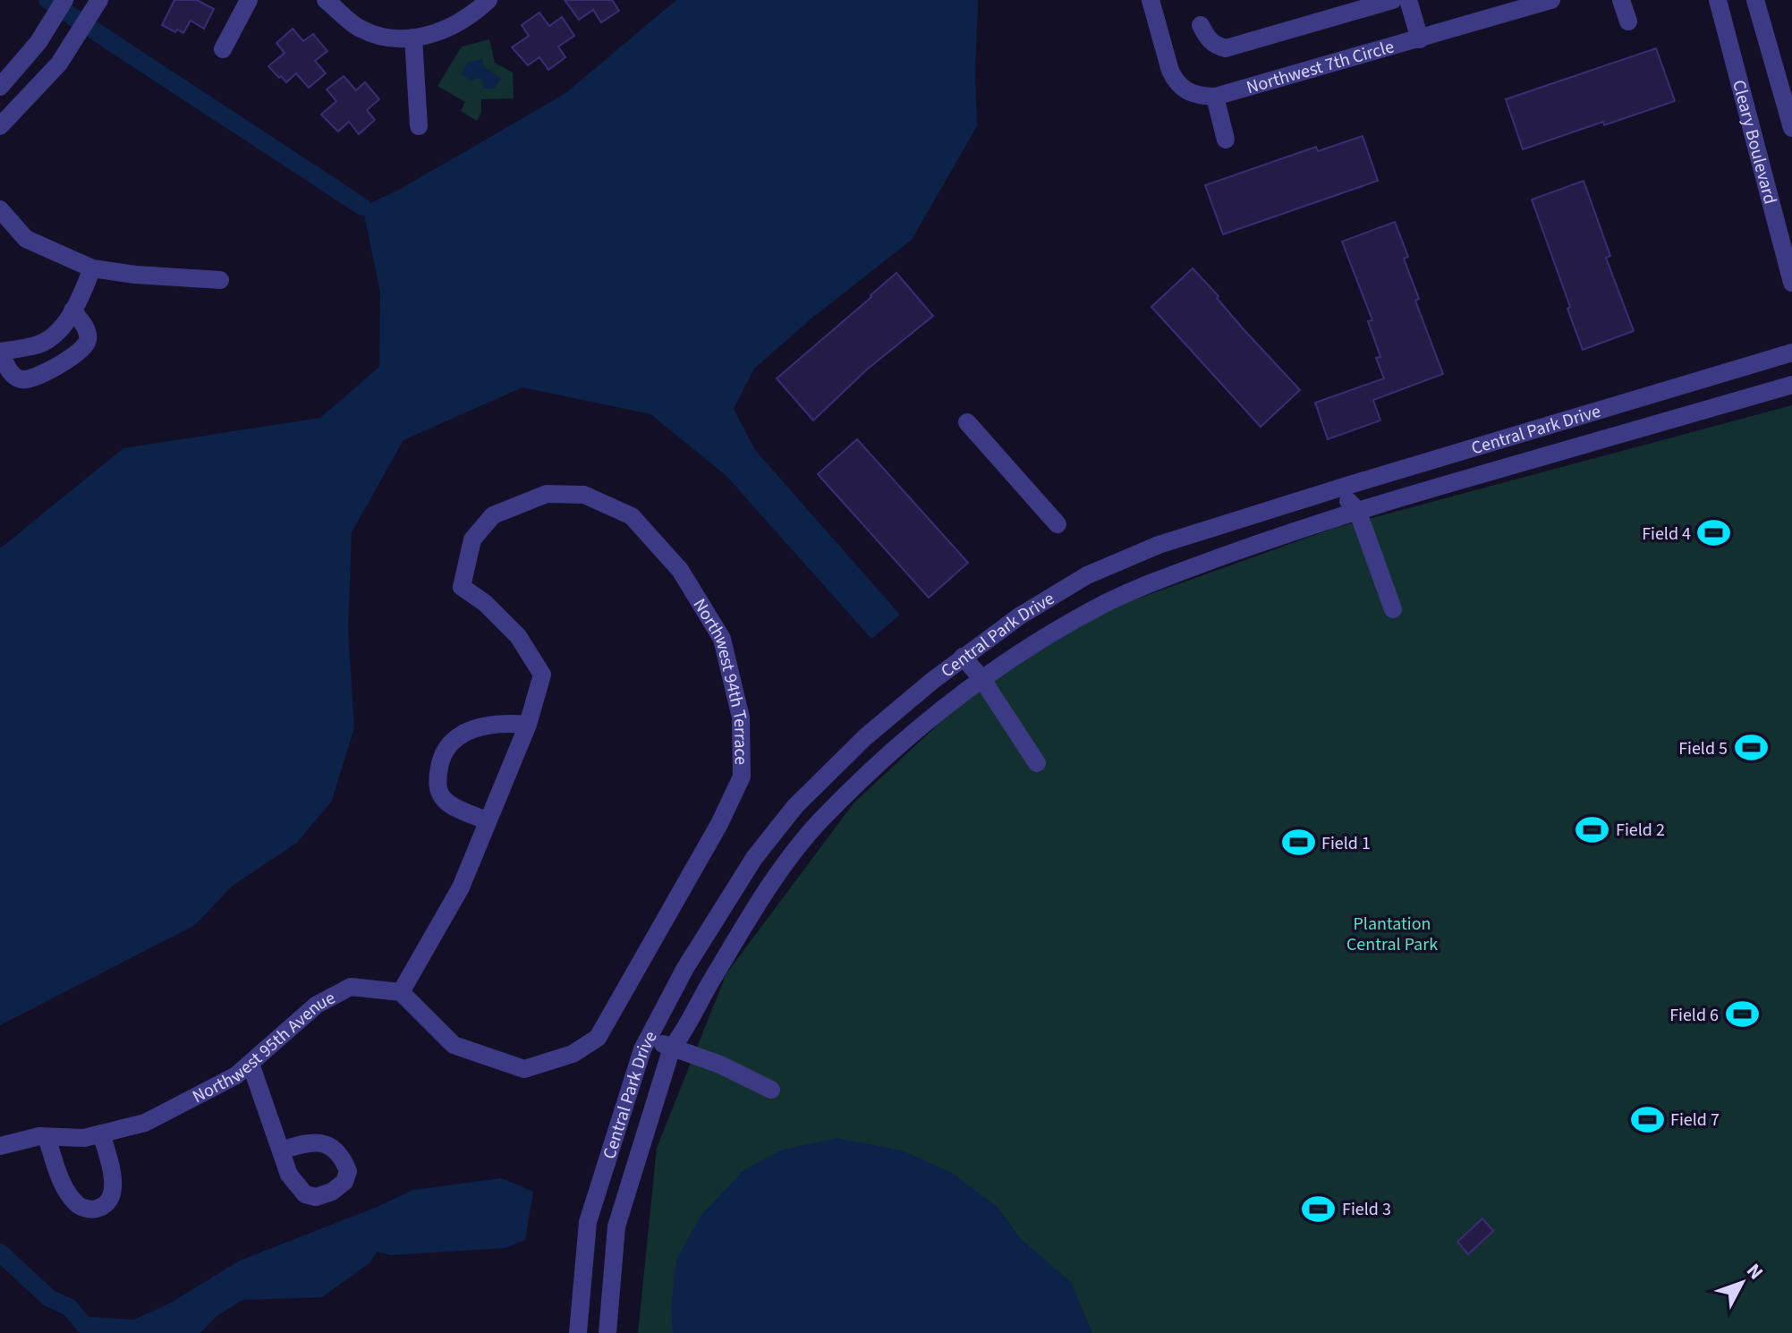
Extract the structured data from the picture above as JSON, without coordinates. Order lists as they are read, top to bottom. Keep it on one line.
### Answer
{"streets":{"street":["Northwest 7th Circle","Cleary Boulevard","Central Park Drive","Northwest 94th Terrace","Northwest 95th Avenue"]},"crossings":[["Northwest 94th Terrace","Northwest 95th Avenue"]],"parks":["Plantation Central Park"],"places":{"sports":["Field 4","Field 5","Field 2","Field 1","Field 6","Field 7","Field 3"]},"north":"top right"}
